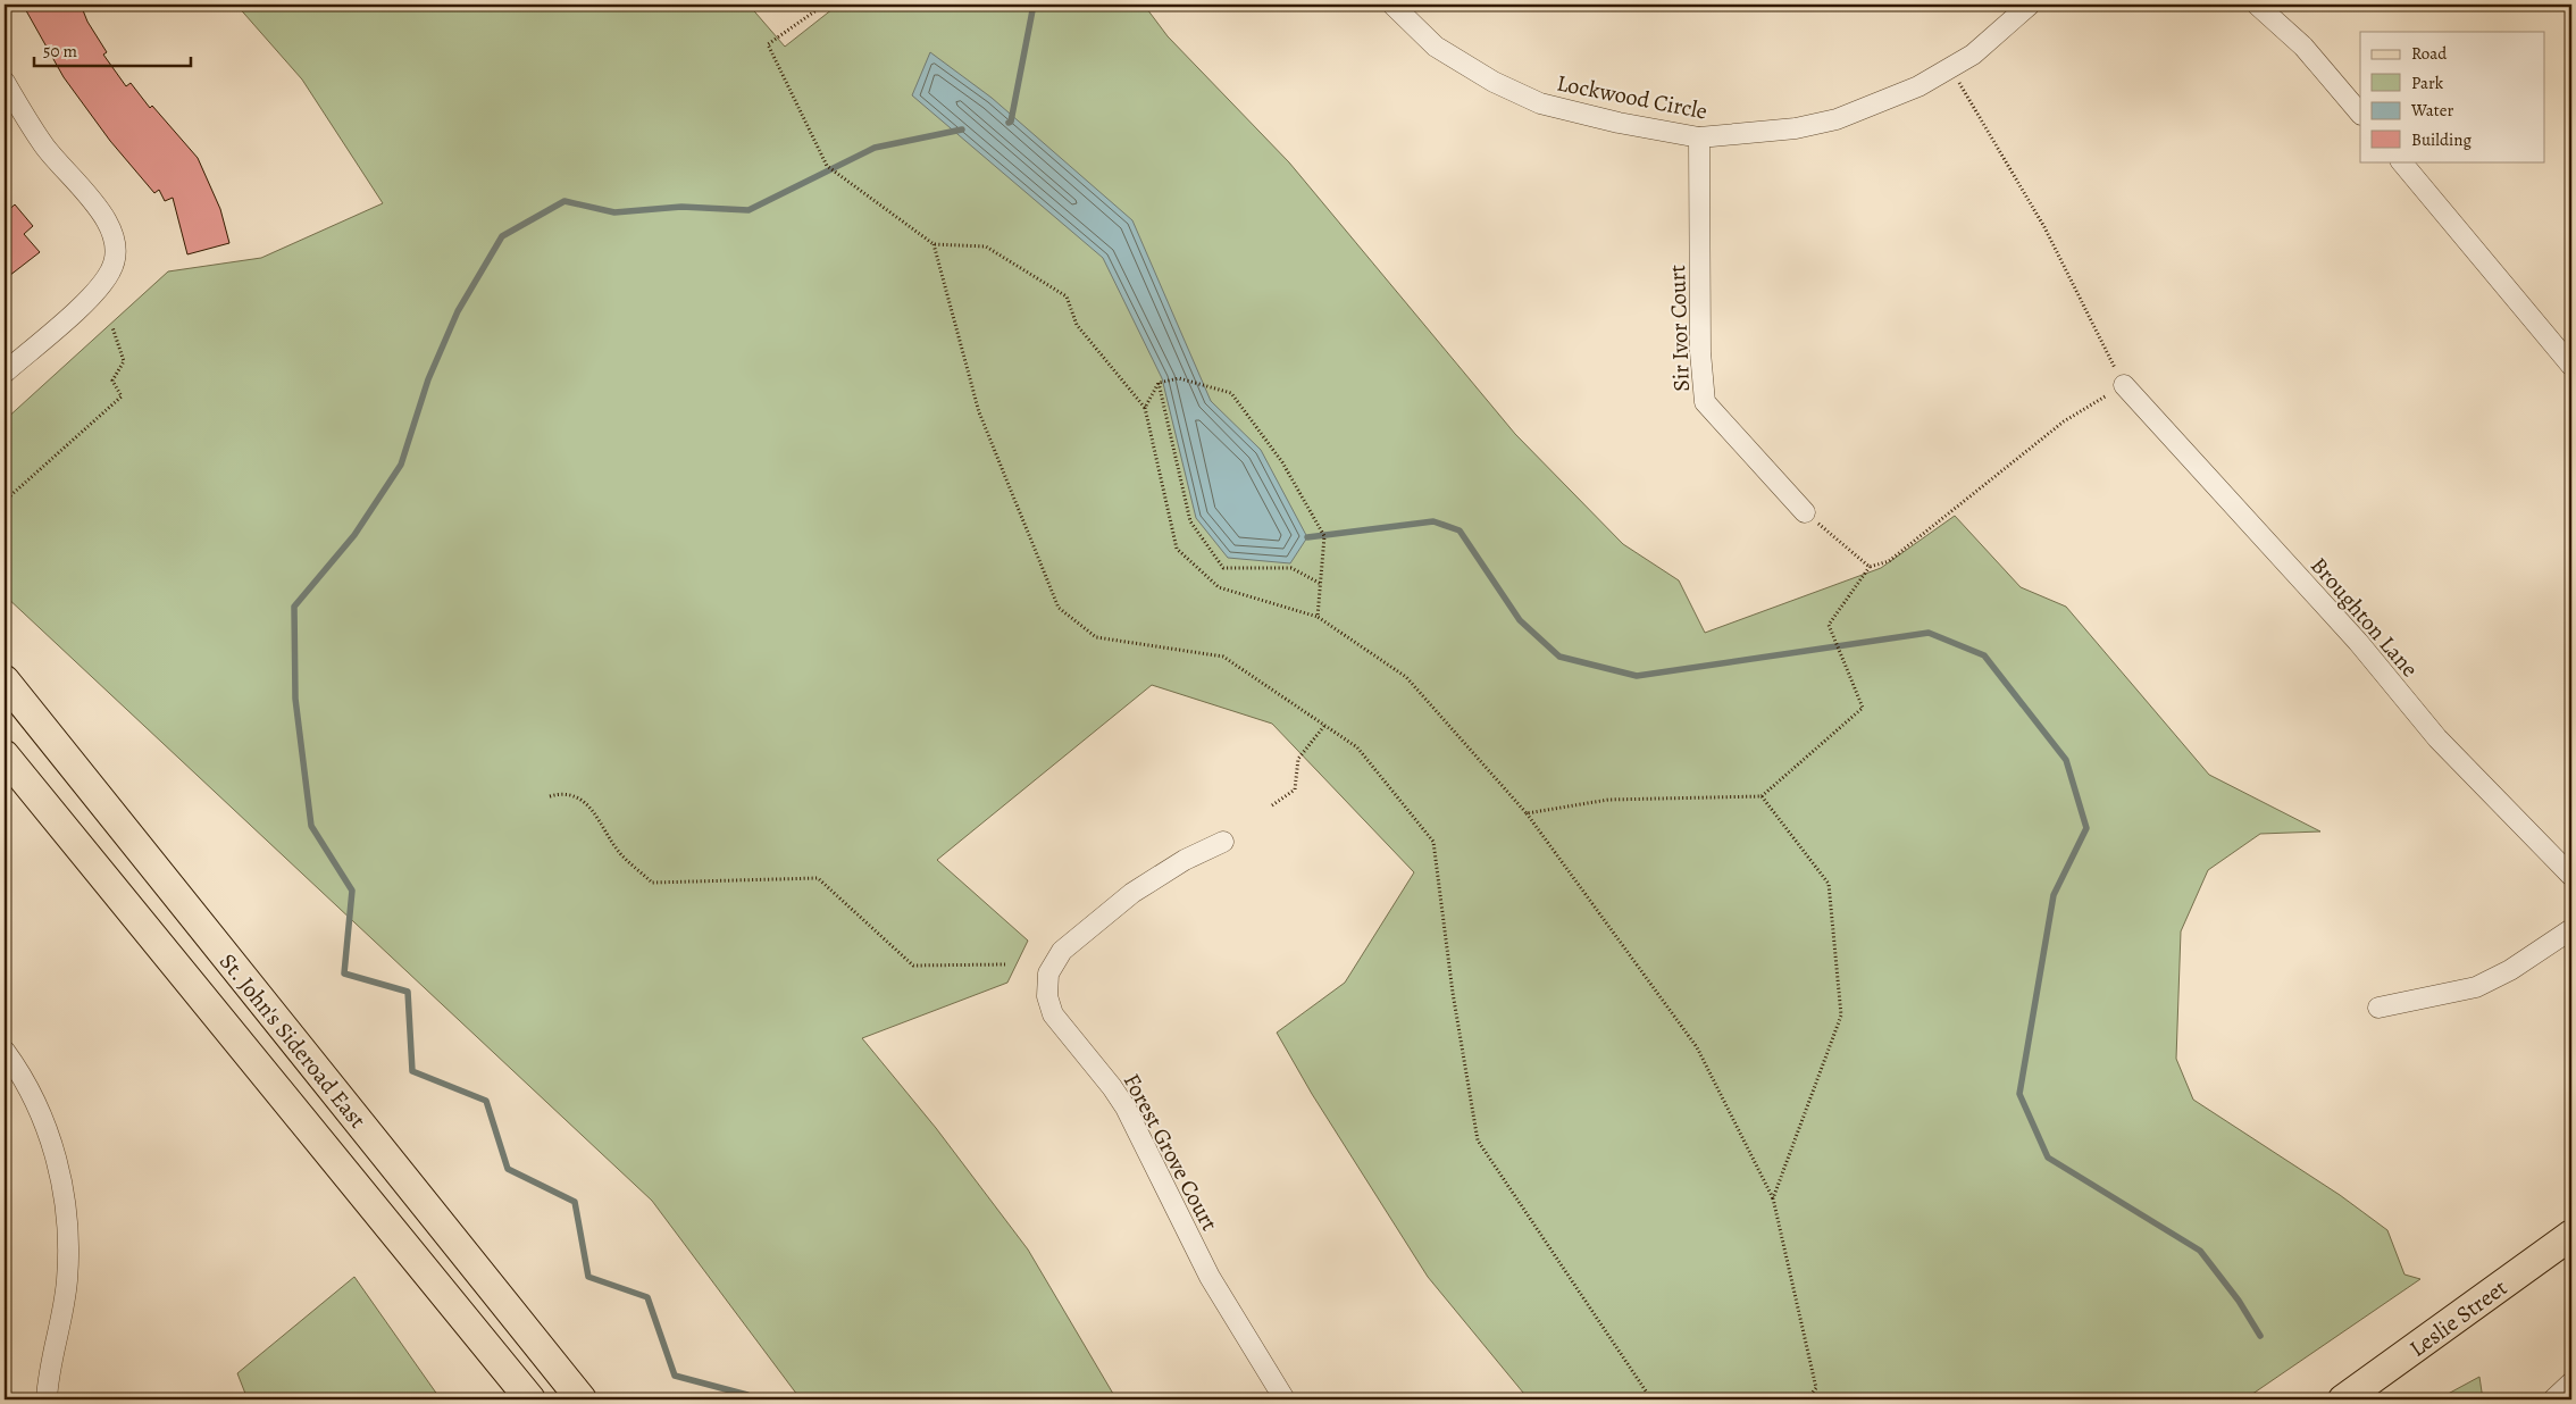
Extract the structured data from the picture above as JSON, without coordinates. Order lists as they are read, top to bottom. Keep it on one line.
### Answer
{"streets":{"main road":["St. John's Sideroad East","Leslie Street"],"street":["Lockwood Circle","Sir Ivor Court","Broughton Lane","Forest Grove Court"]},"crossings":[["Lockwood Circle","Sir Ivor Court"]],"legend":["Road","Park","Water","Building"],"scale_bar":"50 m"}
